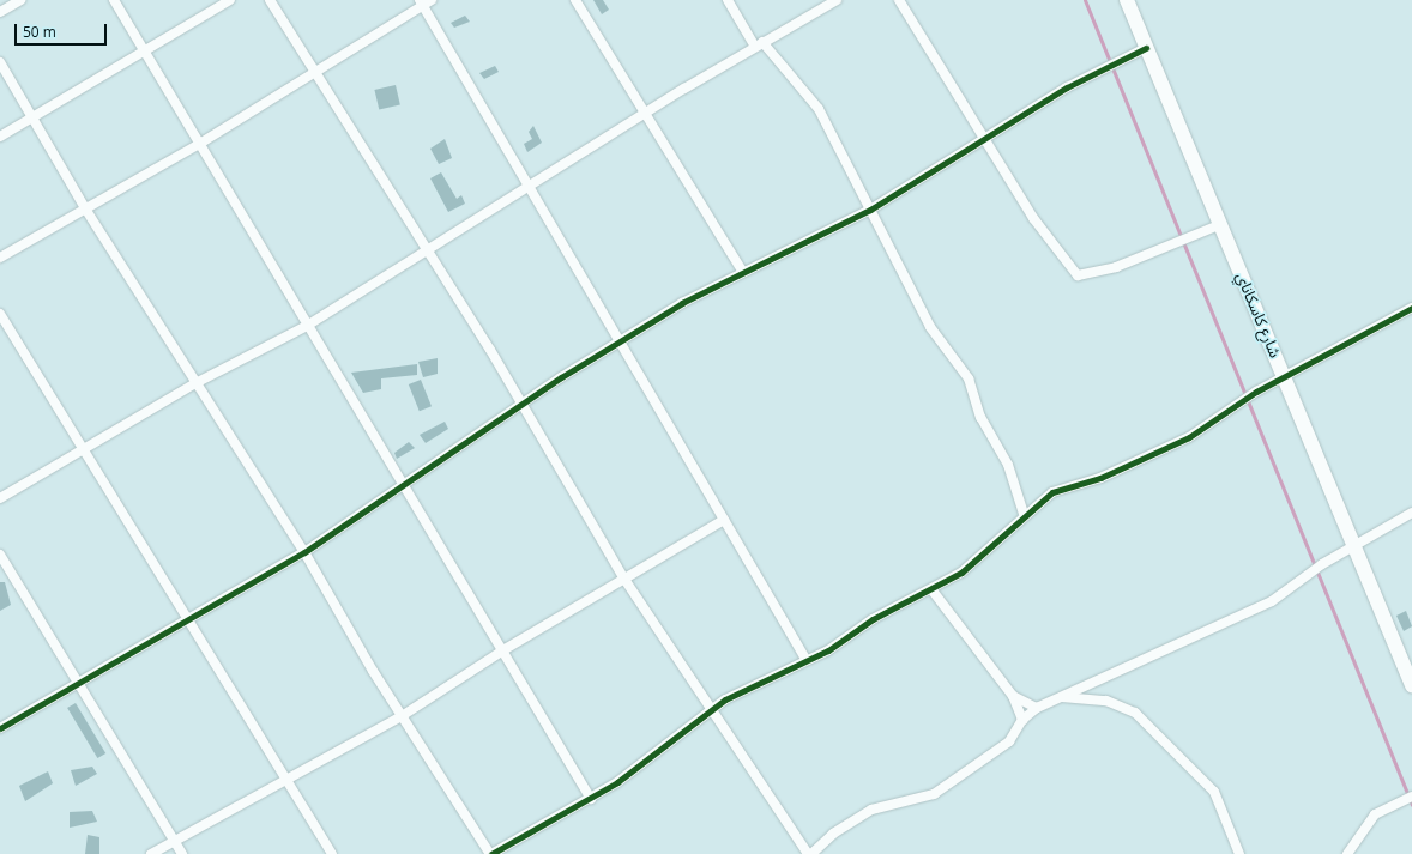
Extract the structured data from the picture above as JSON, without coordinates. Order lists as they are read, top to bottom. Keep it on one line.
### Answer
{"streets":{"street":["شارع كاسكاناي"]},"scale_bar":"50 m"}
